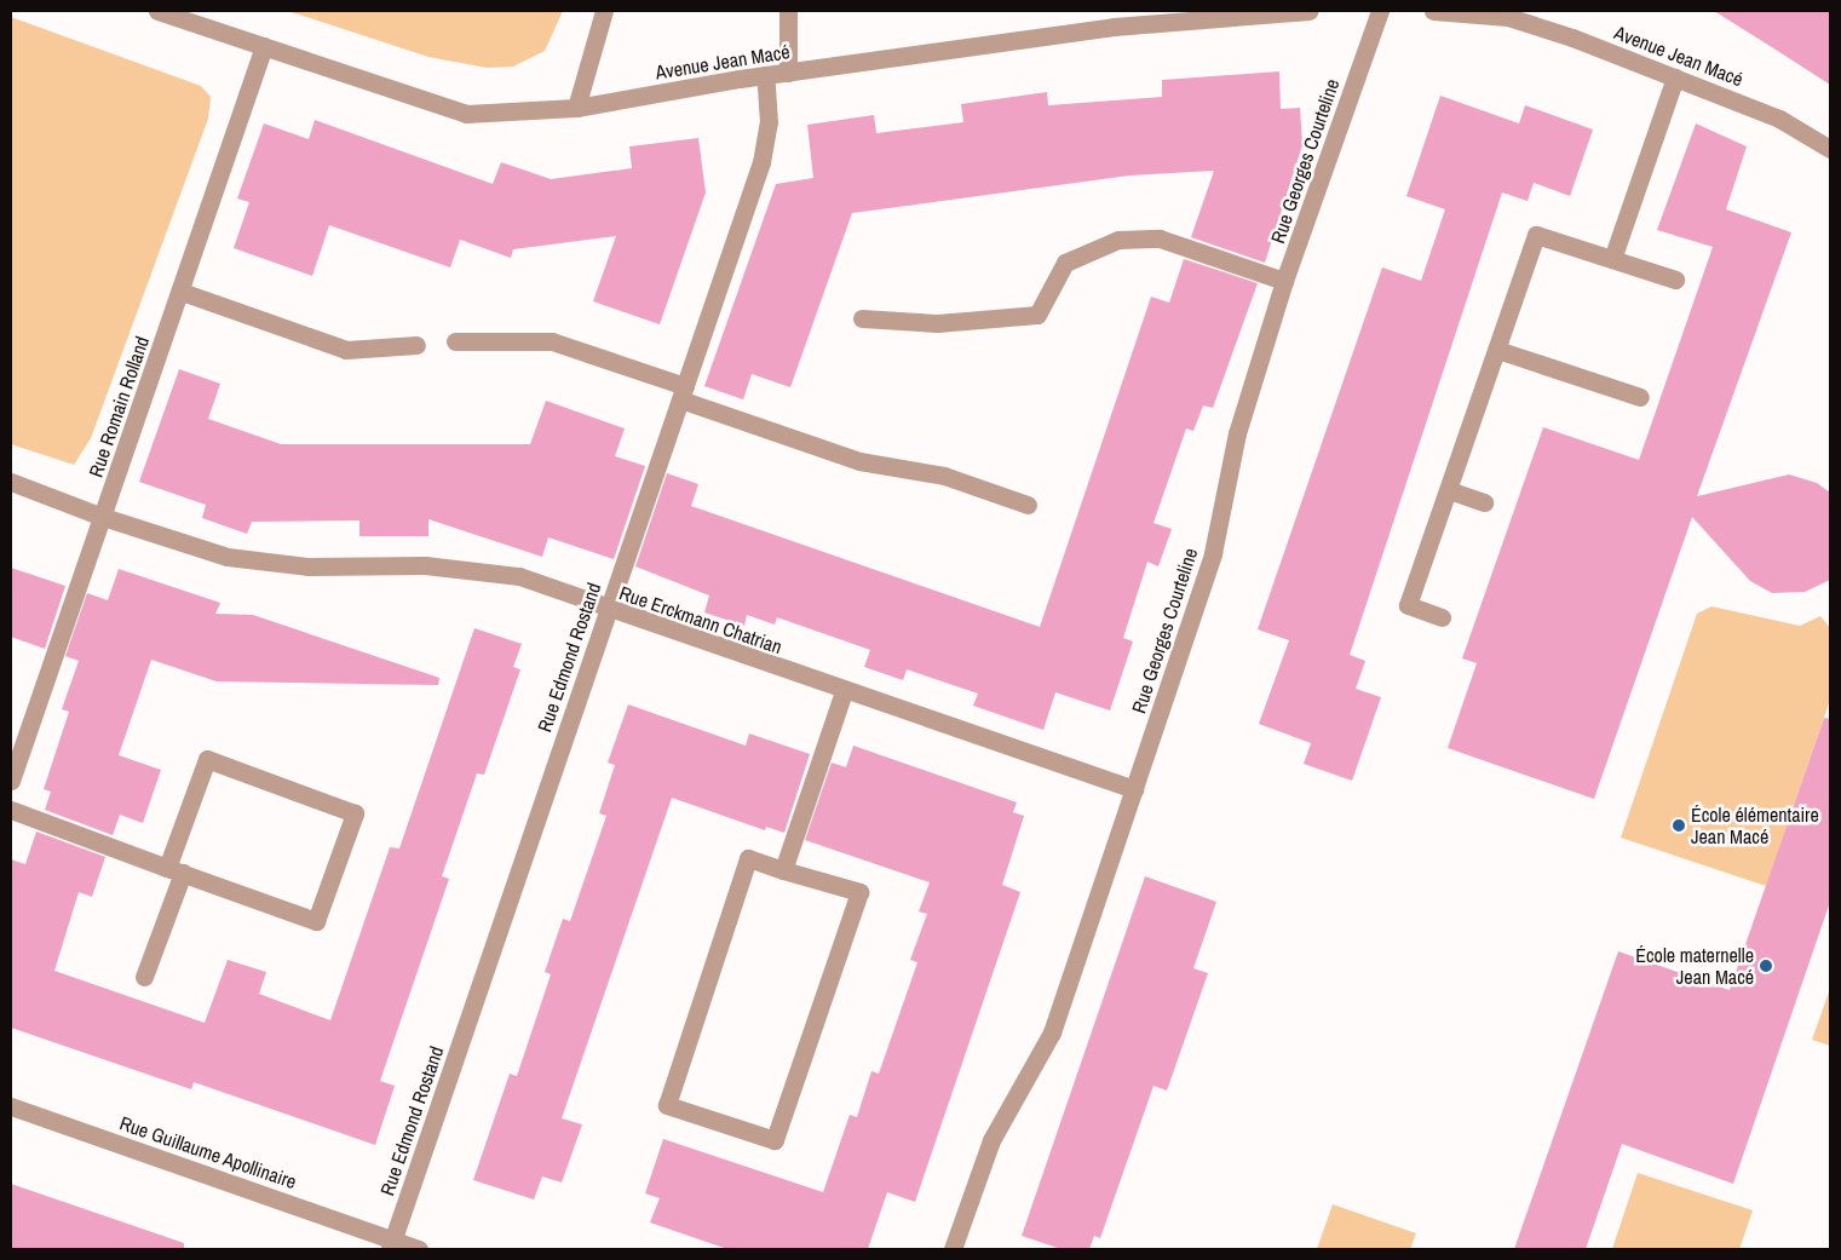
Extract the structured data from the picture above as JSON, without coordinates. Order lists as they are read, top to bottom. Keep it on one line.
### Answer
{"streets":{"street":["Avenue Jean Macé","Rue Georges Courteline","Rue Romain Rolland","Rue Erckmann Chatrian","Rue Edmond Rostand","Rue Guillaume Apollinaire"]},"crossings":[["Avenue Jean Macé","Rue Romain Rolland"],["Avenue Jean Macé","Rue Edmond Rostand"],["Rue Georges Courteline","Rue Erckmann Chatrian"],["Rue Romain Rolland","Rue Erckmann Chatrian"],["Rue Erckmann Chatrian","Rue Edmond Rostand"],["Rue Edmond Rostand","Rue Guillaume Apollinaire"]],"places":["École élémentaire Jean Macé","École maternelle Jean Macé"]}
